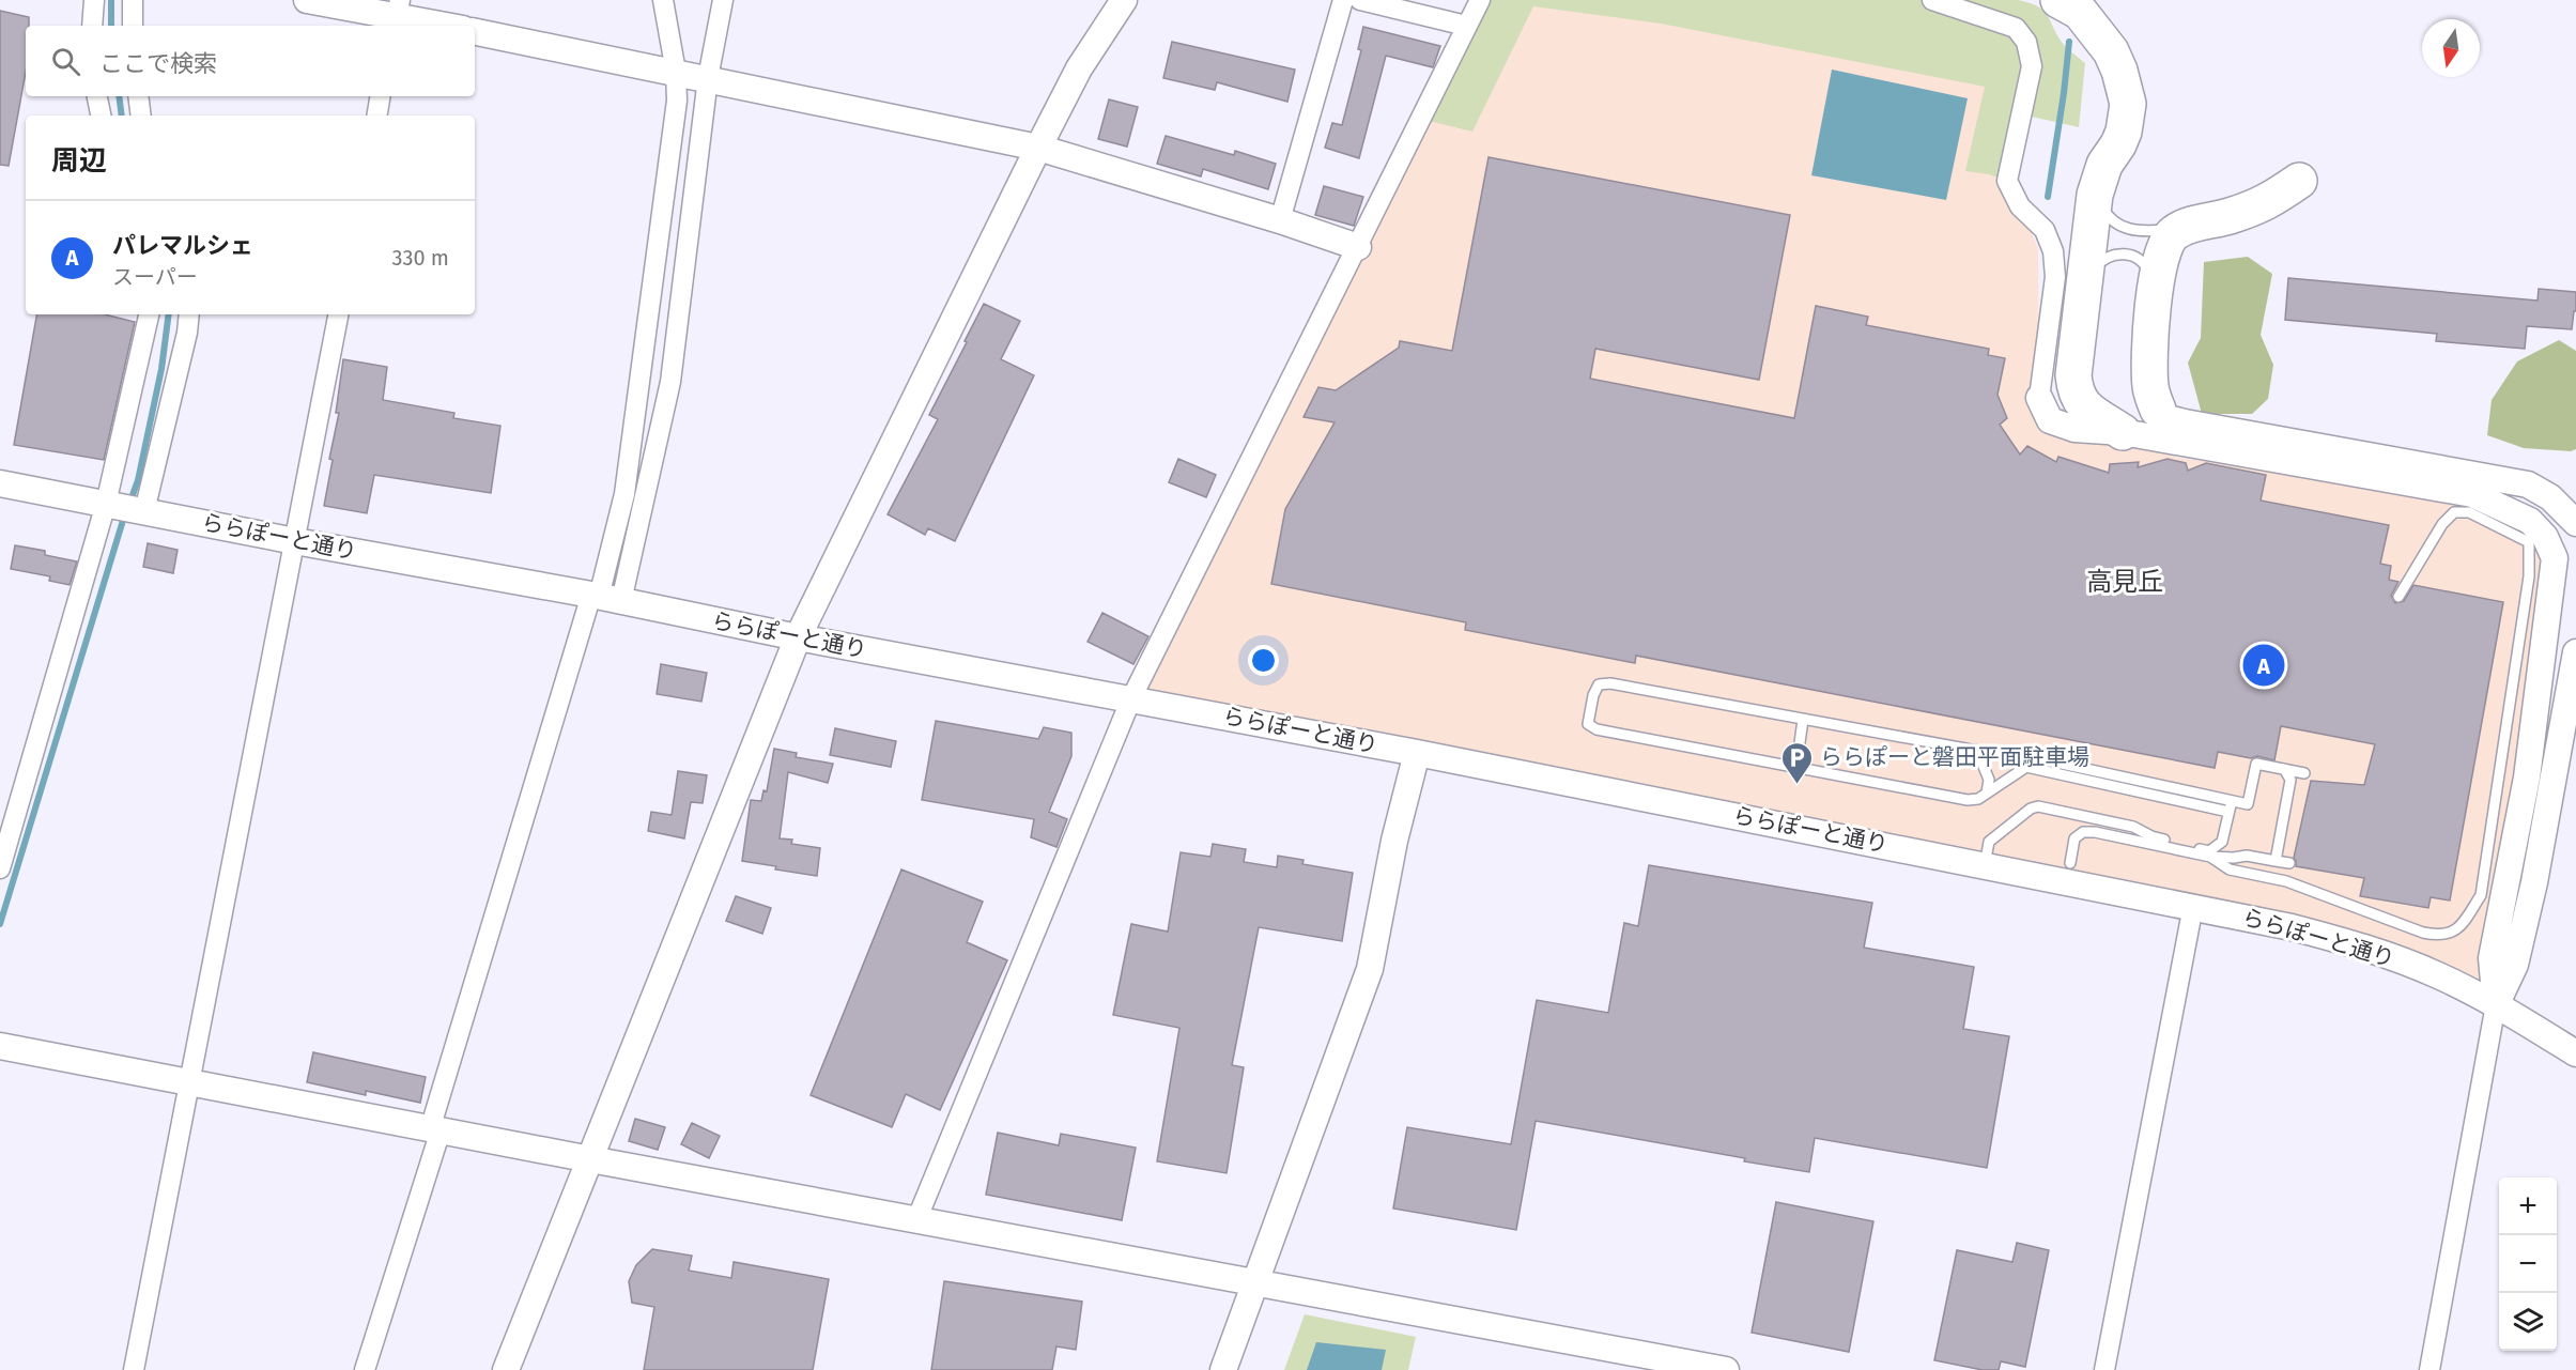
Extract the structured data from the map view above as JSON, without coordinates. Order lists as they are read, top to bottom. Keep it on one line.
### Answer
{"streets":{"street":["ららぽーと通り"]},"districts":["高見丘"],"places":{"parking":["ららぽーと磐田平面駐車場"]},"north":"bottom","page":{"search":"ここで検索","heading":"周辺","list":[{"mark":"A","name":"パレマルシェ","note":"スーパー","value":"330 m"}],"pins":"A","map_buttons":["+","−"]}}
